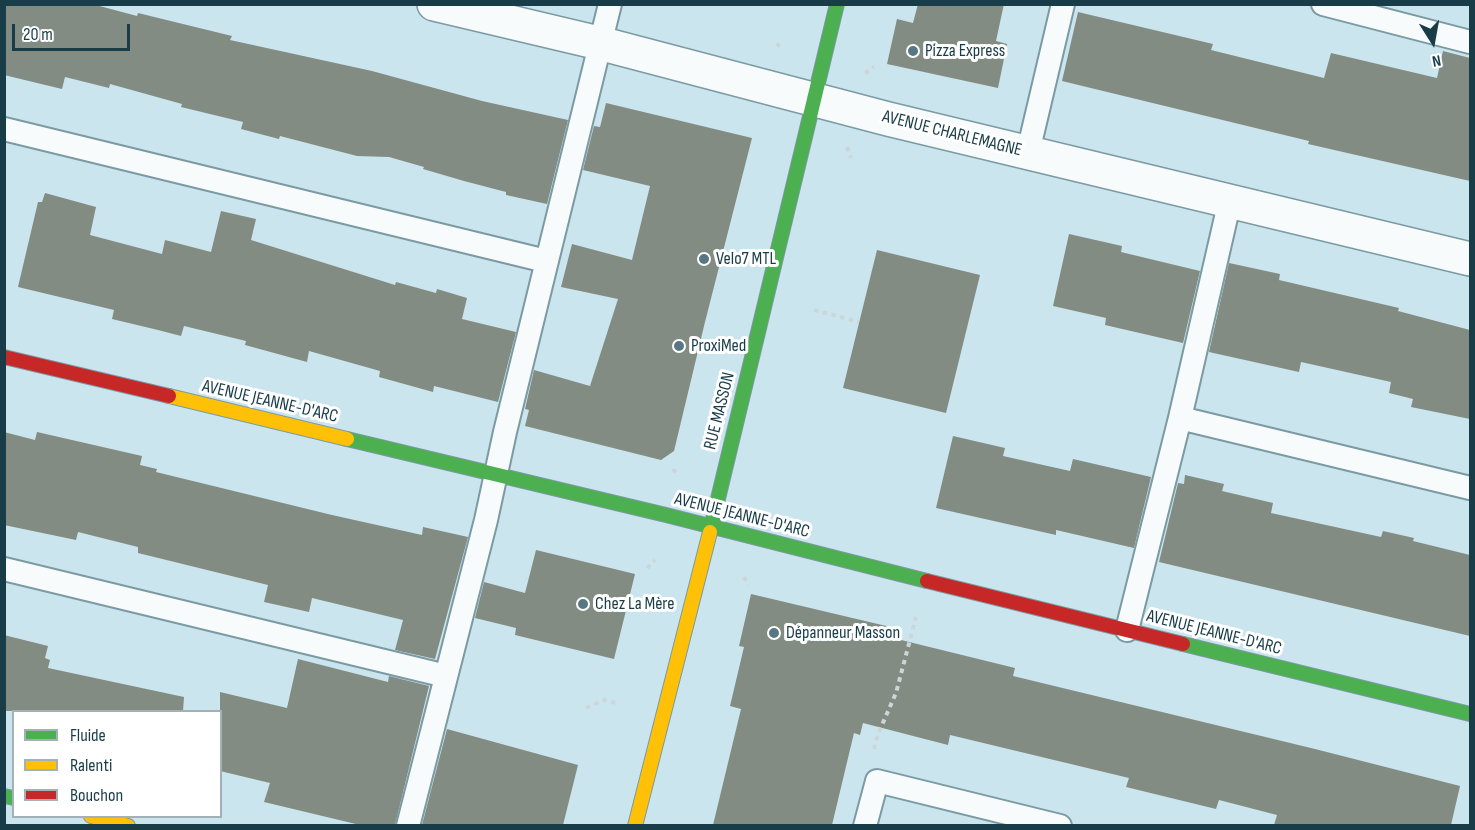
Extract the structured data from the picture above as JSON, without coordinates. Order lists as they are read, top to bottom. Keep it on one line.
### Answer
{"streets":{"street":["AVENUE CHARLEMAGNE","AVENUE JEANNE-D'ARC","RUE MASSON"]},"crossings":[["AVENUE CHARLEMAGNE","RUE MASSON"],["AVENUE JEANNE-D'ARC","RUE MASSON"]],"places":["Pizza Express","Velo7 MTL","ProxiMed","Chez La Mère","Dépanneur Masson"],"legend":["Fluide","Ralenti","Bouchon"],"scale_bar":"20 m","north":"bottom"}
